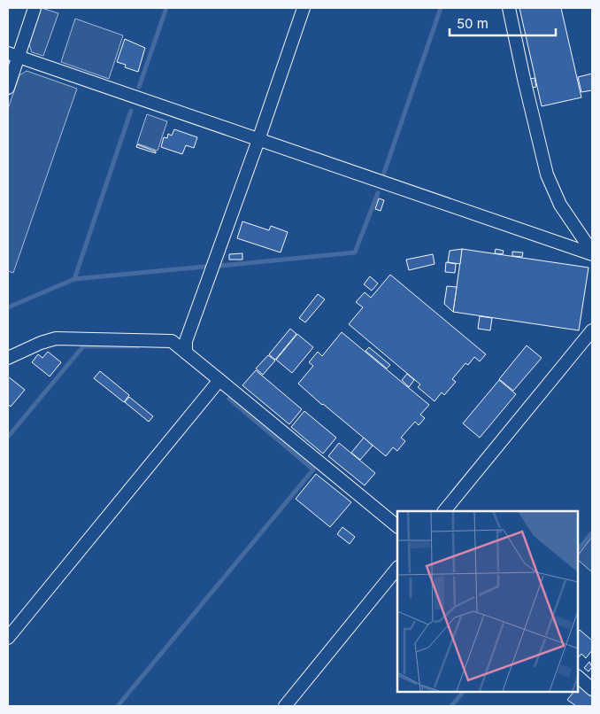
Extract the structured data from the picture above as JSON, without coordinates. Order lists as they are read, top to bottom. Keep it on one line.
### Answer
{"scale_bar":"50 m"}
